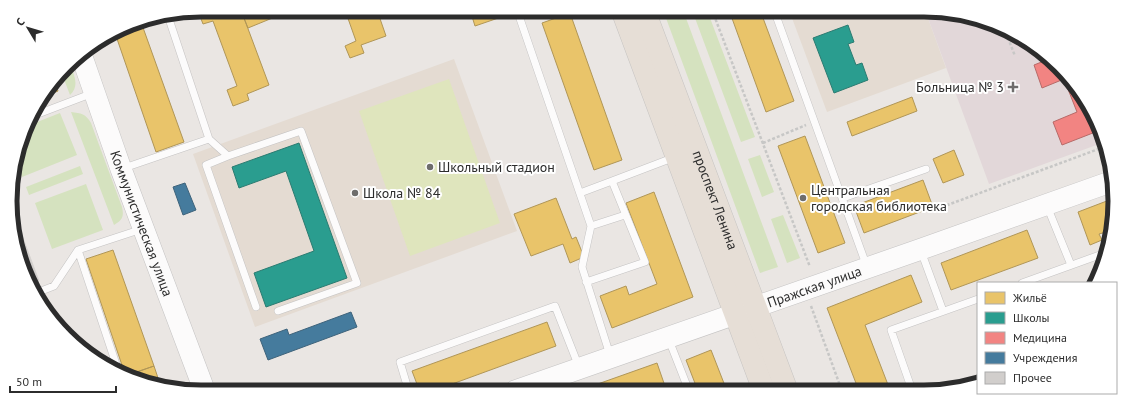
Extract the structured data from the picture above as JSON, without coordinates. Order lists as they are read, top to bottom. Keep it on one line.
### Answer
{"streets":{"main road":["проспект Ленина"],"street":["Коммунистическая улица","Пражская улица"]},"crossings":[["проспект Ленина","Пражская улица"]],"places":{"health":["Больница № 3"],"other":["Школьный стадион","Школа № 84","Центральная городская библиотека"]},"legend":["Жильё","Школы","Медицина","Учреждения","Прочее"],"scale_bar":"50 m","north":"top left"}
